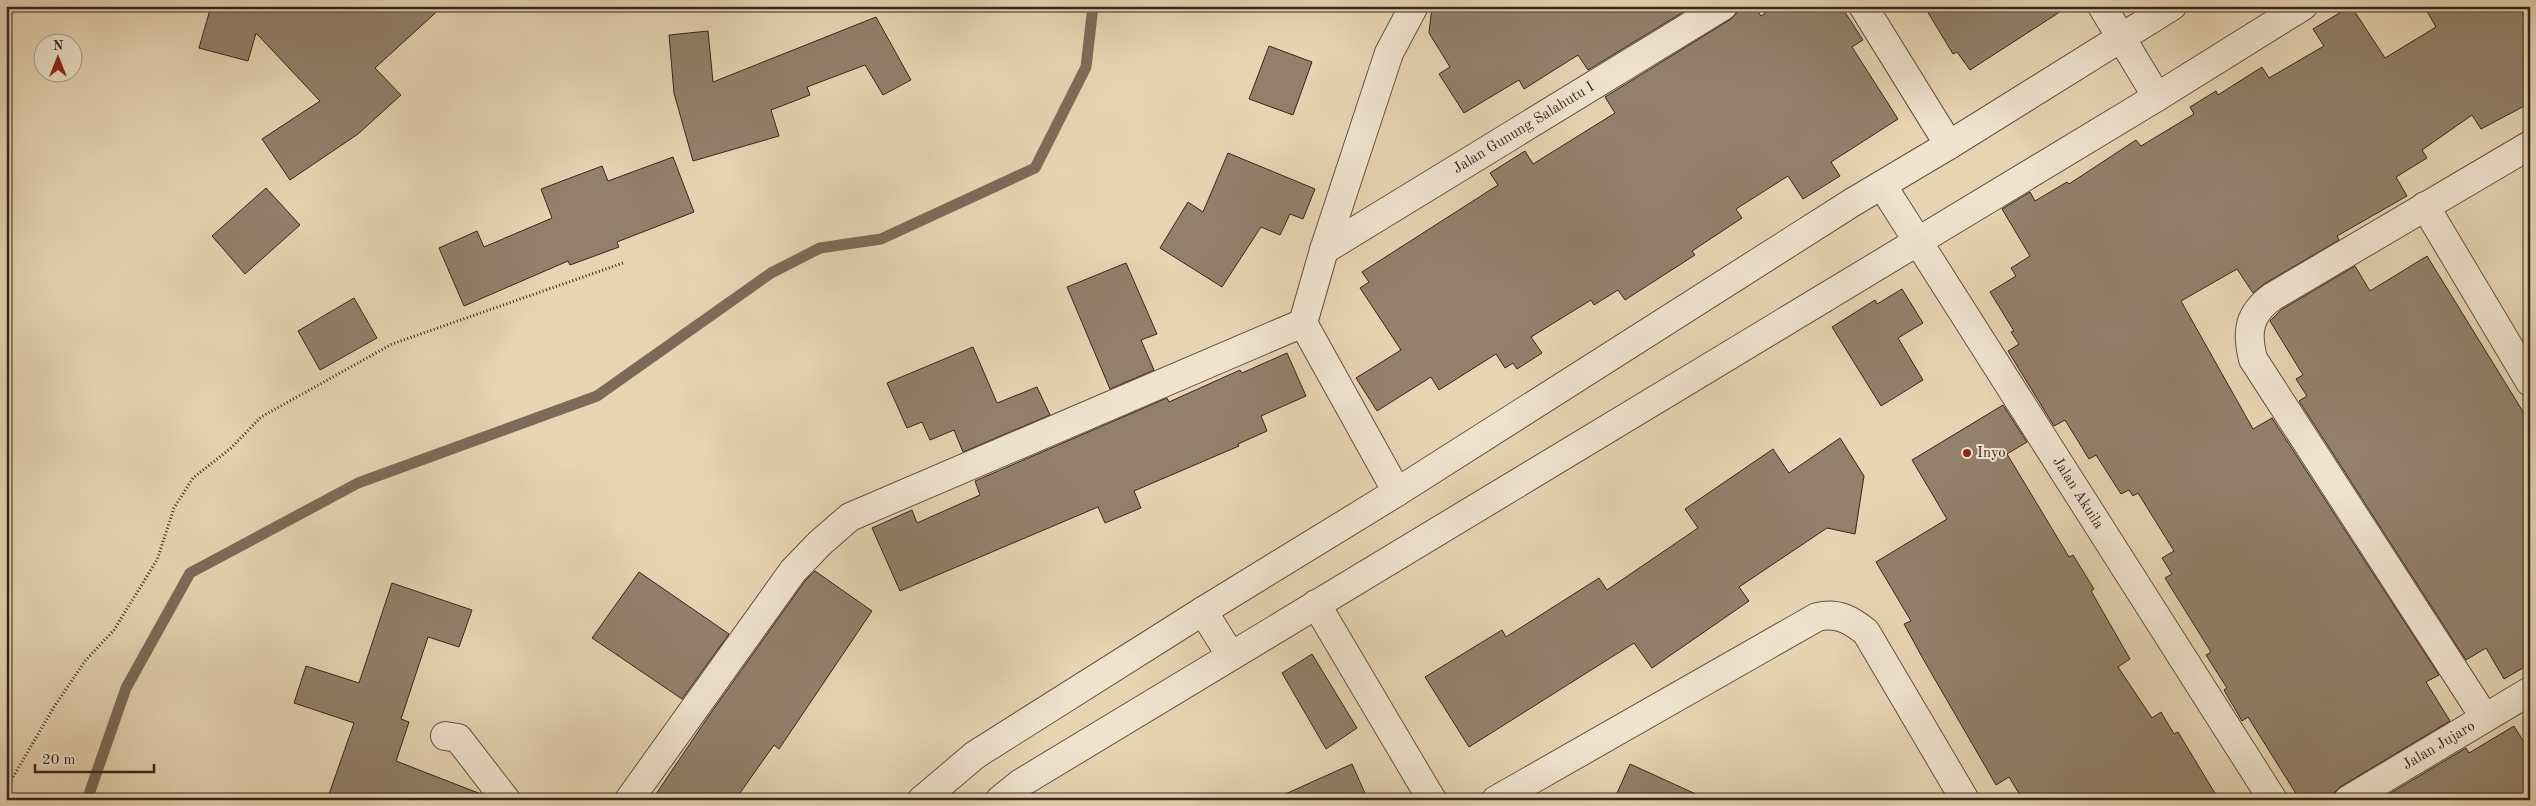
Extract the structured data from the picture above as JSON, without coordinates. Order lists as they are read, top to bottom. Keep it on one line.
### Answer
{"streets":{"street":["Jalan Gunung Salahutu I","Jalan Akuila","Jalan Jujaro"]},"places":["Inyo"],"scale_bar":"20 m","north":"top"}
